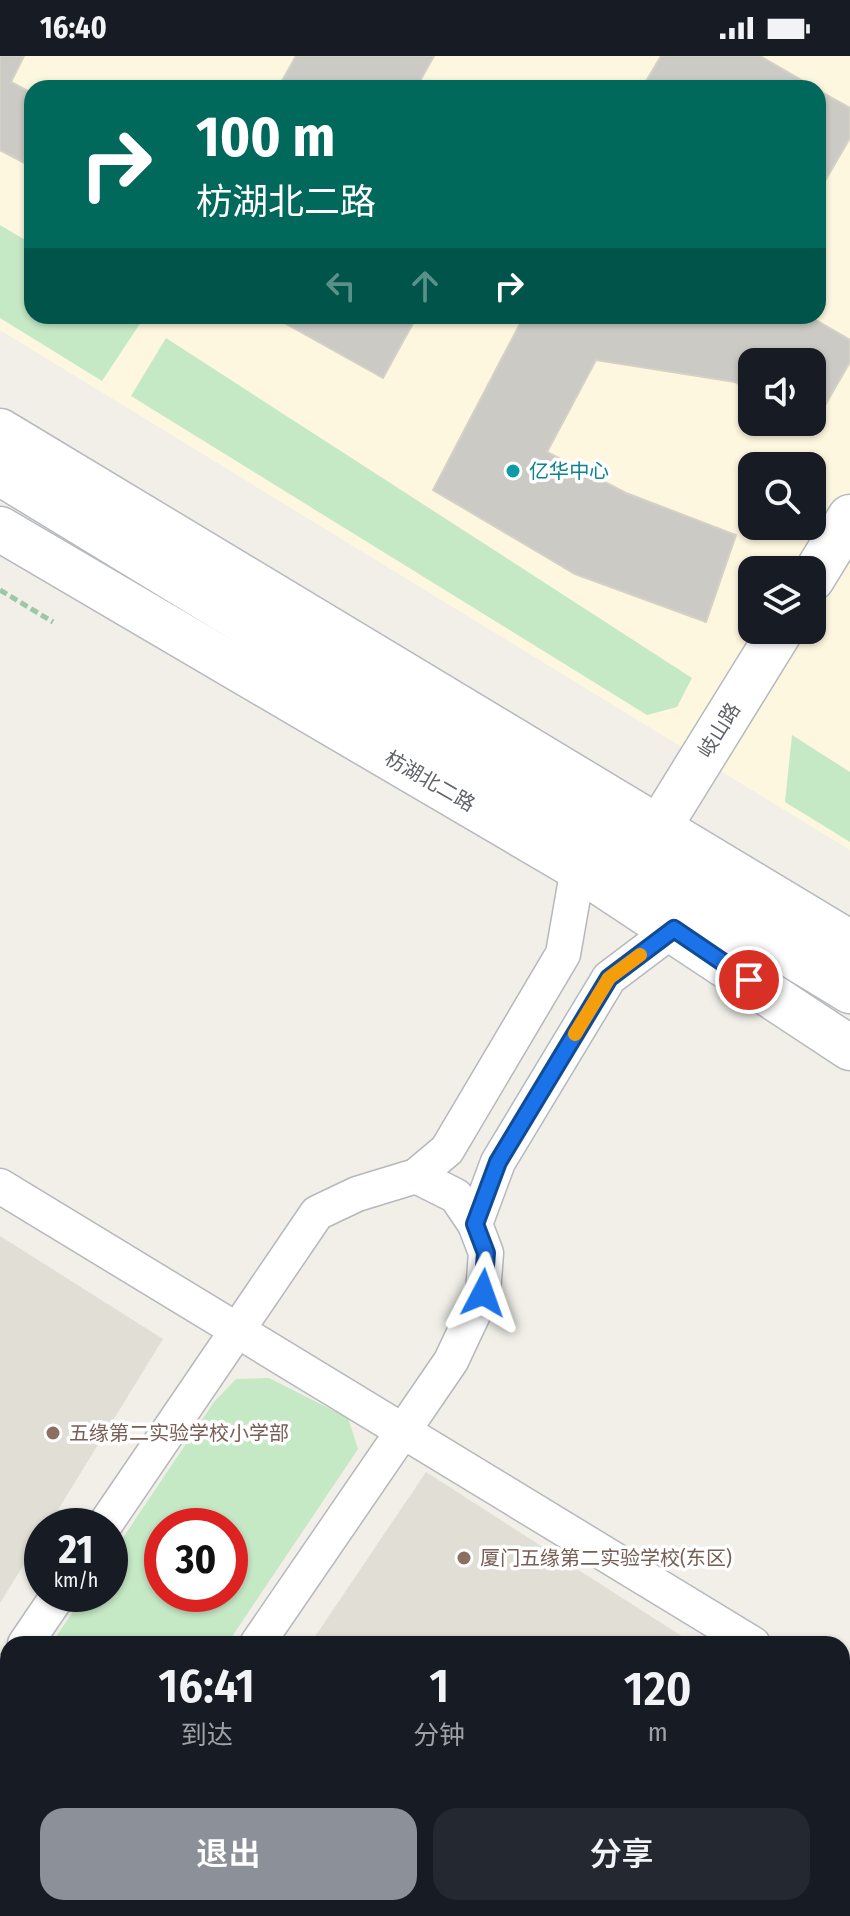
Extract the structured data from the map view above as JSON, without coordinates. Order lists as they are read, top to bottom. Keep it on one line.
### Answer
{"streets":{"main road":["岐山路","枋湖北二路"]},"places":["亿华中心","五缘第二实验学校小学部","厦门五缘第二实验学校(东区)"],"page":{"status":"16:40","turn":["100 m","枋湖北二路"],"speed":"21 km/h","limit":"30","eta":["16:41","到达","1","分钟","120","m"],"buttons":["退出","分享"]}}
